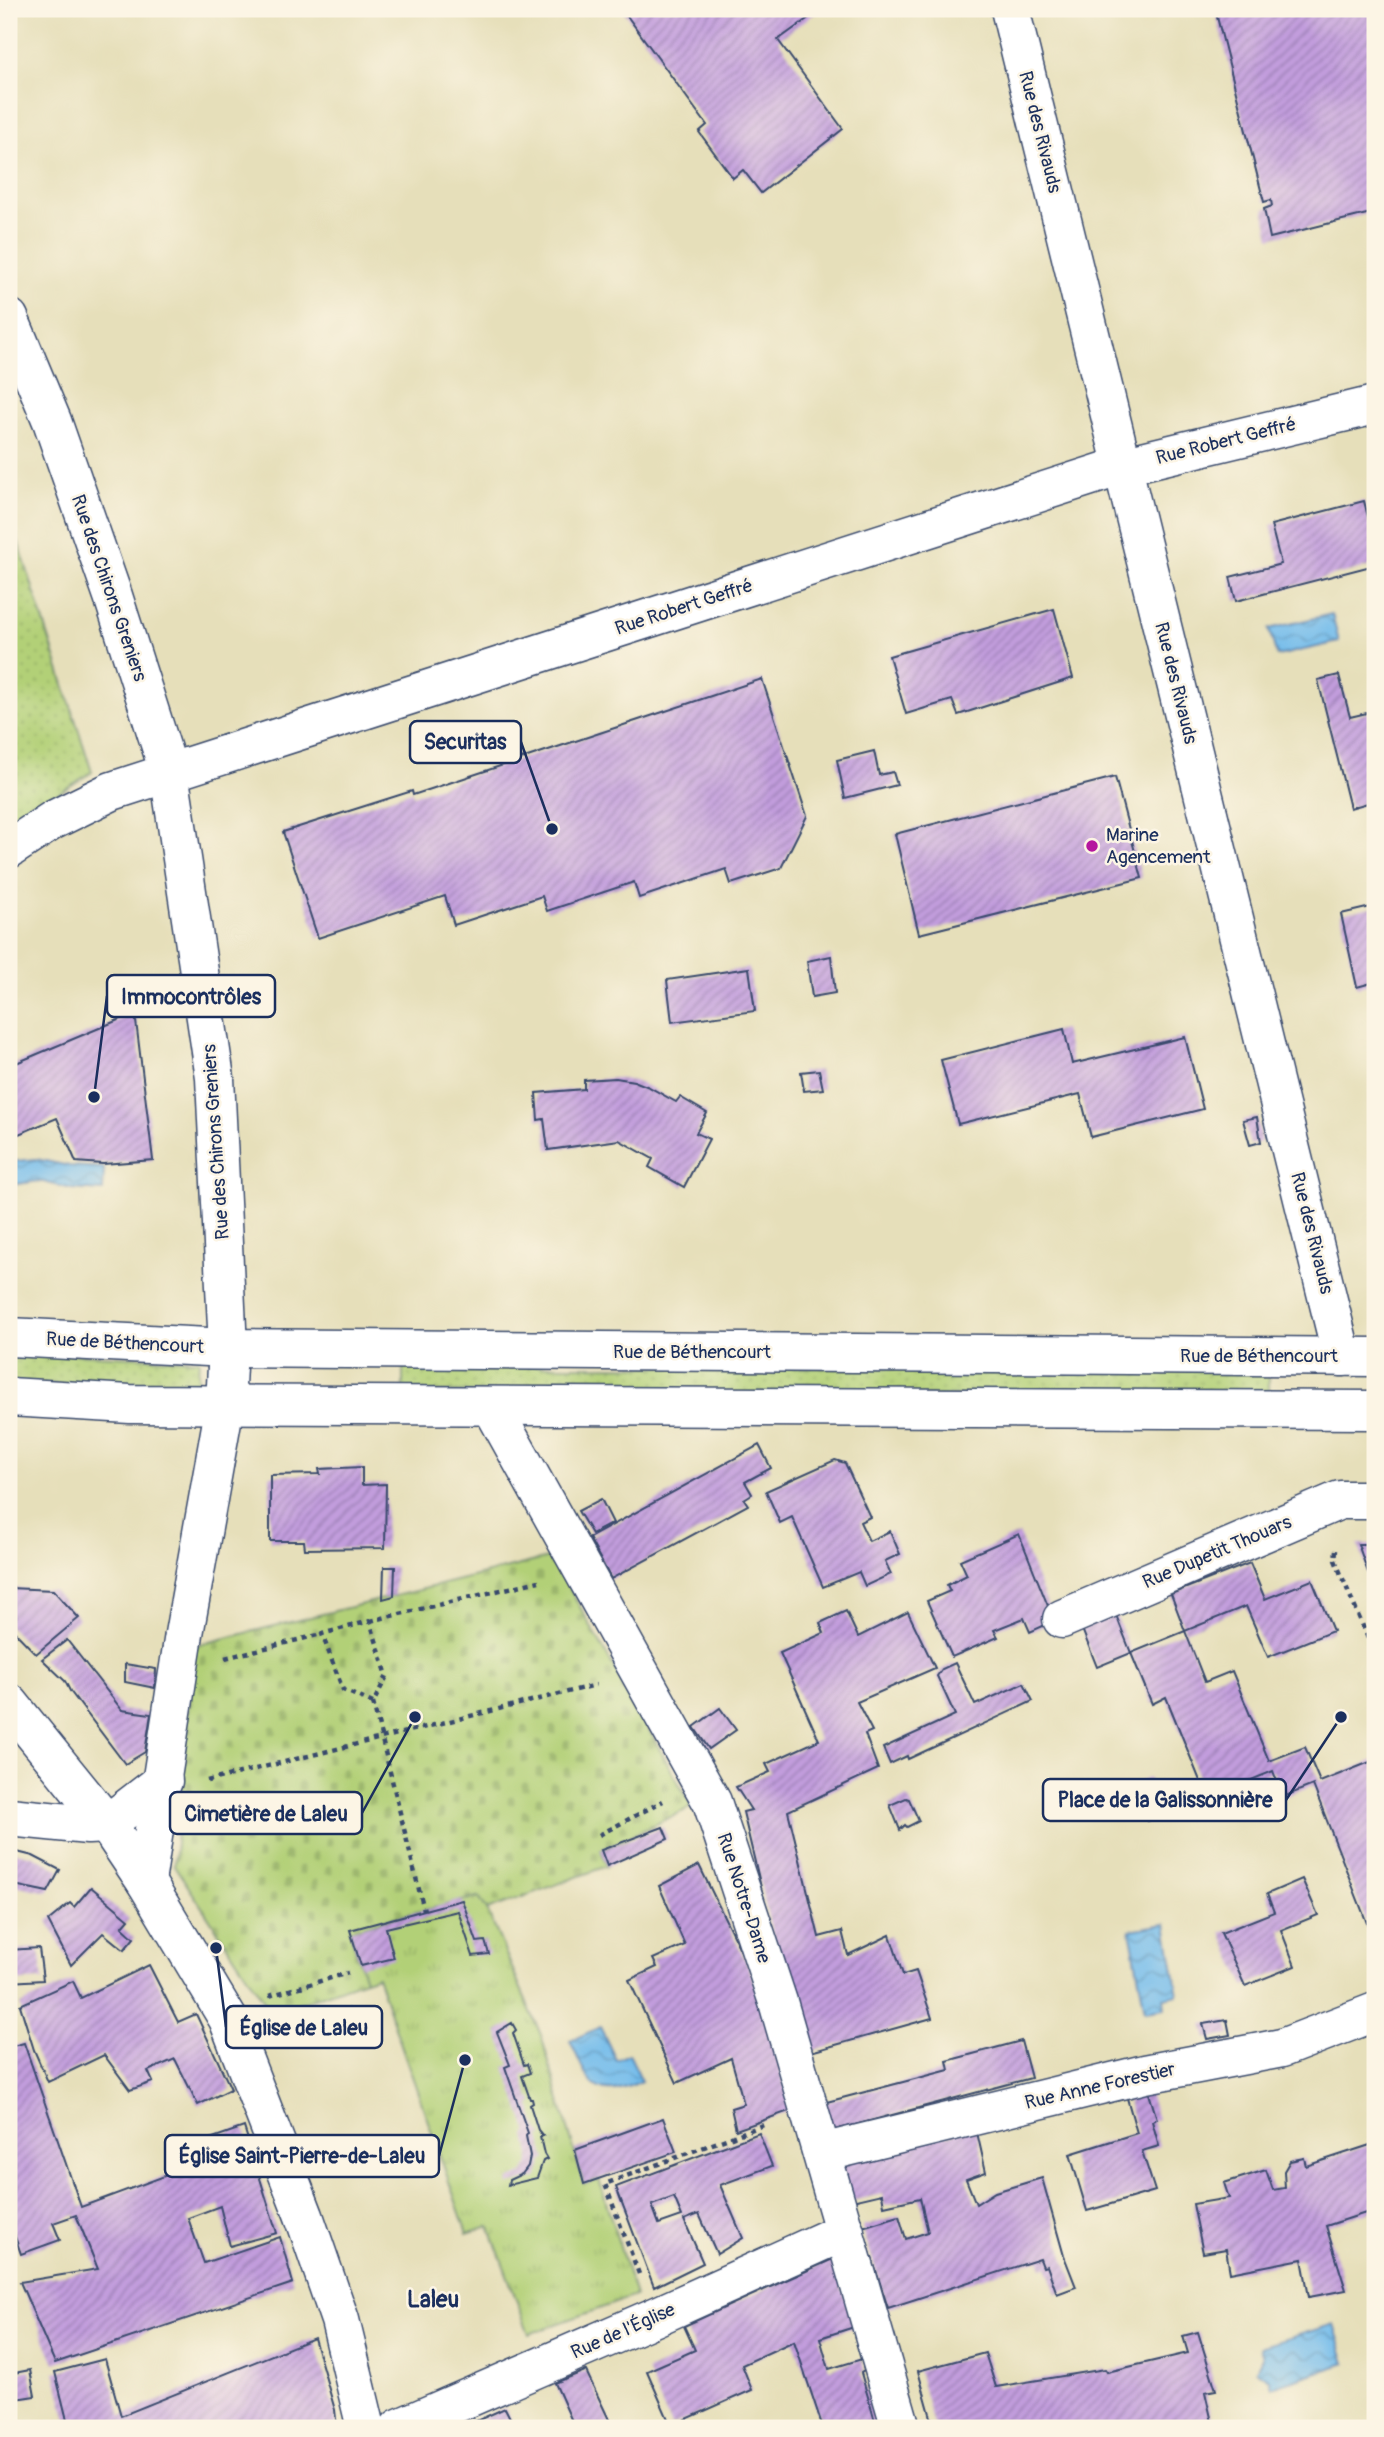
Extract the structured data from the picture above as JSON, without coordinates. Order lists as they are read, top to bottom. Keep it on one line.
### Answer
{"streets":{"street":["Rue des Rivauds","Rue Robert Geffré","Rue des Chirons Greniers","Rue de Béthencourt","Rue Dupetit Thouars","Rue Notre-Dame","Rue Anne Forestier","Rue de l'Église"]},"crossings":[["Rue des Rivauds","Rue Robert Geffré"],["Rue des Rivauds","Rue de Béthencourt"],["Rue Robert Geffré","Rue des Chirons Greniers"],["Rue des Chirons Greniers","Rue de Béthencourt"],["Rue Notre-Dame","Rue Anne Forestier"],["Rue Notre-Dame","Rue de l'Église"]],"districts":["Laleu"],"places":["Securitas","Marine Agencement","Immocontrôles","Cimetière de Laleu","Place de la Galissonnière","Église de Laleu","Église Saint-Pierre-de-Laleu"]}
